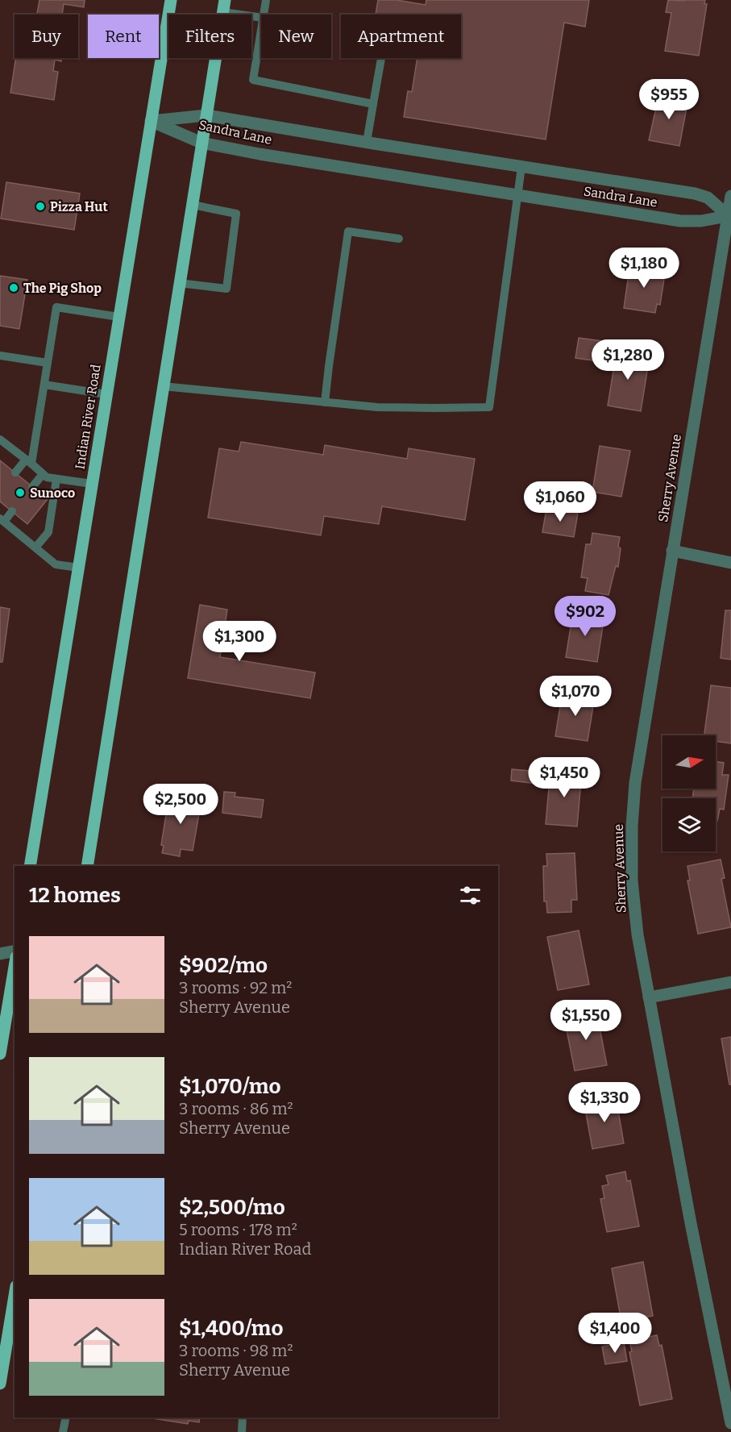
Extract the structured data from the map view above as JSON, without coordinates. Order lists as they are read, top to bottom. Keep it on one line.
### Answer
{"streets":{"main road":["Indian River Road"],"street":["Sandra Lane","Sherry Avenue"]},"crossings":[["Sandra Lane","Indian River Road"],["Sandra Lane","Sherry Avenue"]],"places":["Pizza Hut","The Pig Shop","Sunoco"],"north":"right","page":{"chip":["Buy","Rent","Filters","New","Apartment"],"price":["$955","$1,180","$1,280","$1,060","$902","$1,300","$1,070","$1,450","$2,500","$1,550","$1,330","$1,400"],"heading":"12 homes","list":[{"name":"$902/mo","note":"3 rooms · 92 m² · Sherry Avenue"},{"name":"$1,070/mo","note":"3 rooms · 86 m² · Sherry Avenue"},{"name":"$2,500/mo","note":"5 rooms · 178 m² · Indian River Road"},{"name":"$1,400/mo","note":"3 rooms · 98 m² · Sherry Avenue"}]}}
